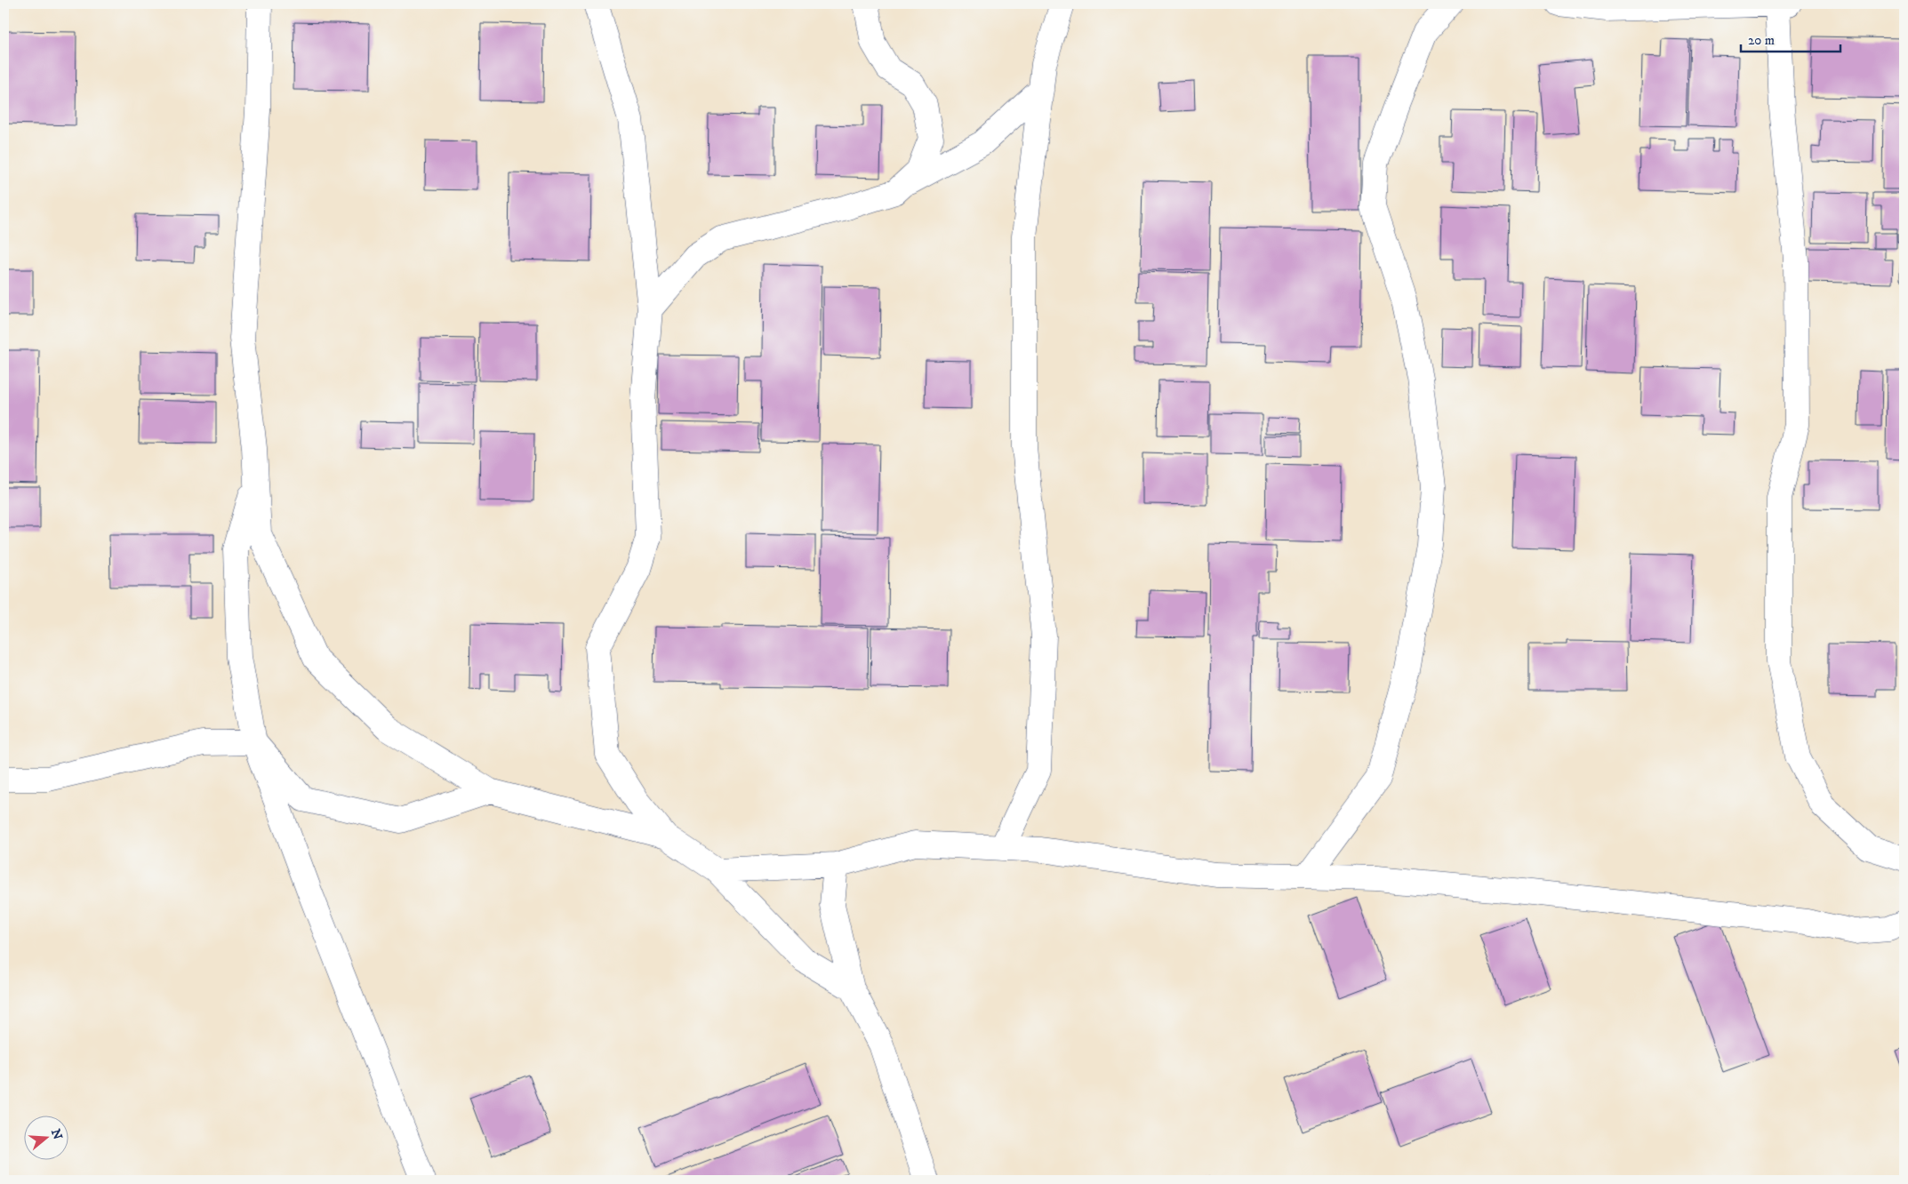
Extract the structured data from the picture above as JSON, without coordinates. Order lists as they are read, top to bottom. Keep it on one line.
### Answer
{"scale_bar":"20 m","north":"right"}
